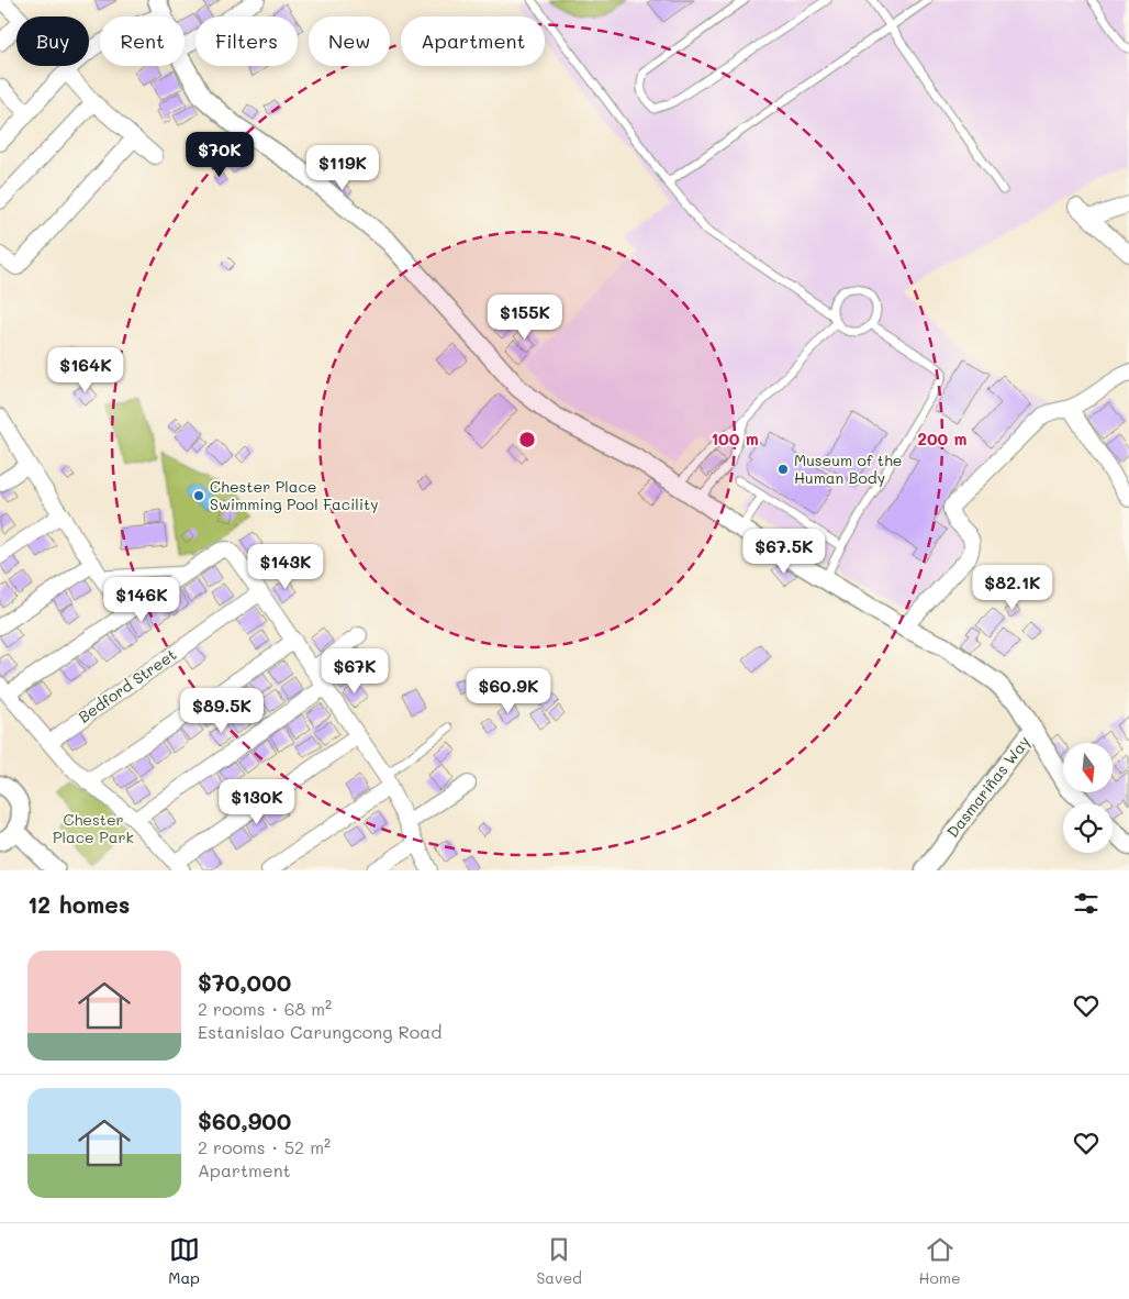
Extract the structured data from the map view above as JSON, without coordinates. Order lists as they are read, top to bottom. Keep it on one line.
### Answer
{"streets":{"street":["Bedford Street","Dasmariñas Way"]},"parks":["Chester Place Park"],"places":["Museum of the Human Body","Chester Place Swimming Pool Facility"],"north":"bottom","page":{"chip":["Buy","Rent","Filters","New","Apartment"],"price":["$70K","$119K","$155K","$164K","$67.5K","$143K","$82.1K","$146K","$67K","$60.9K","$89.5K","$130K"],"heading":"12 homes","list":[{"name":"$70,000","note":"2 rooms · 68 m² · Estanislao Carungcong Road"},{"name":"$60,900","note":"2 rooms · 52 m² · Apartment"}],"tabs":["Map","Saved","Home"]},"rings":["100 m","200 m"]}
